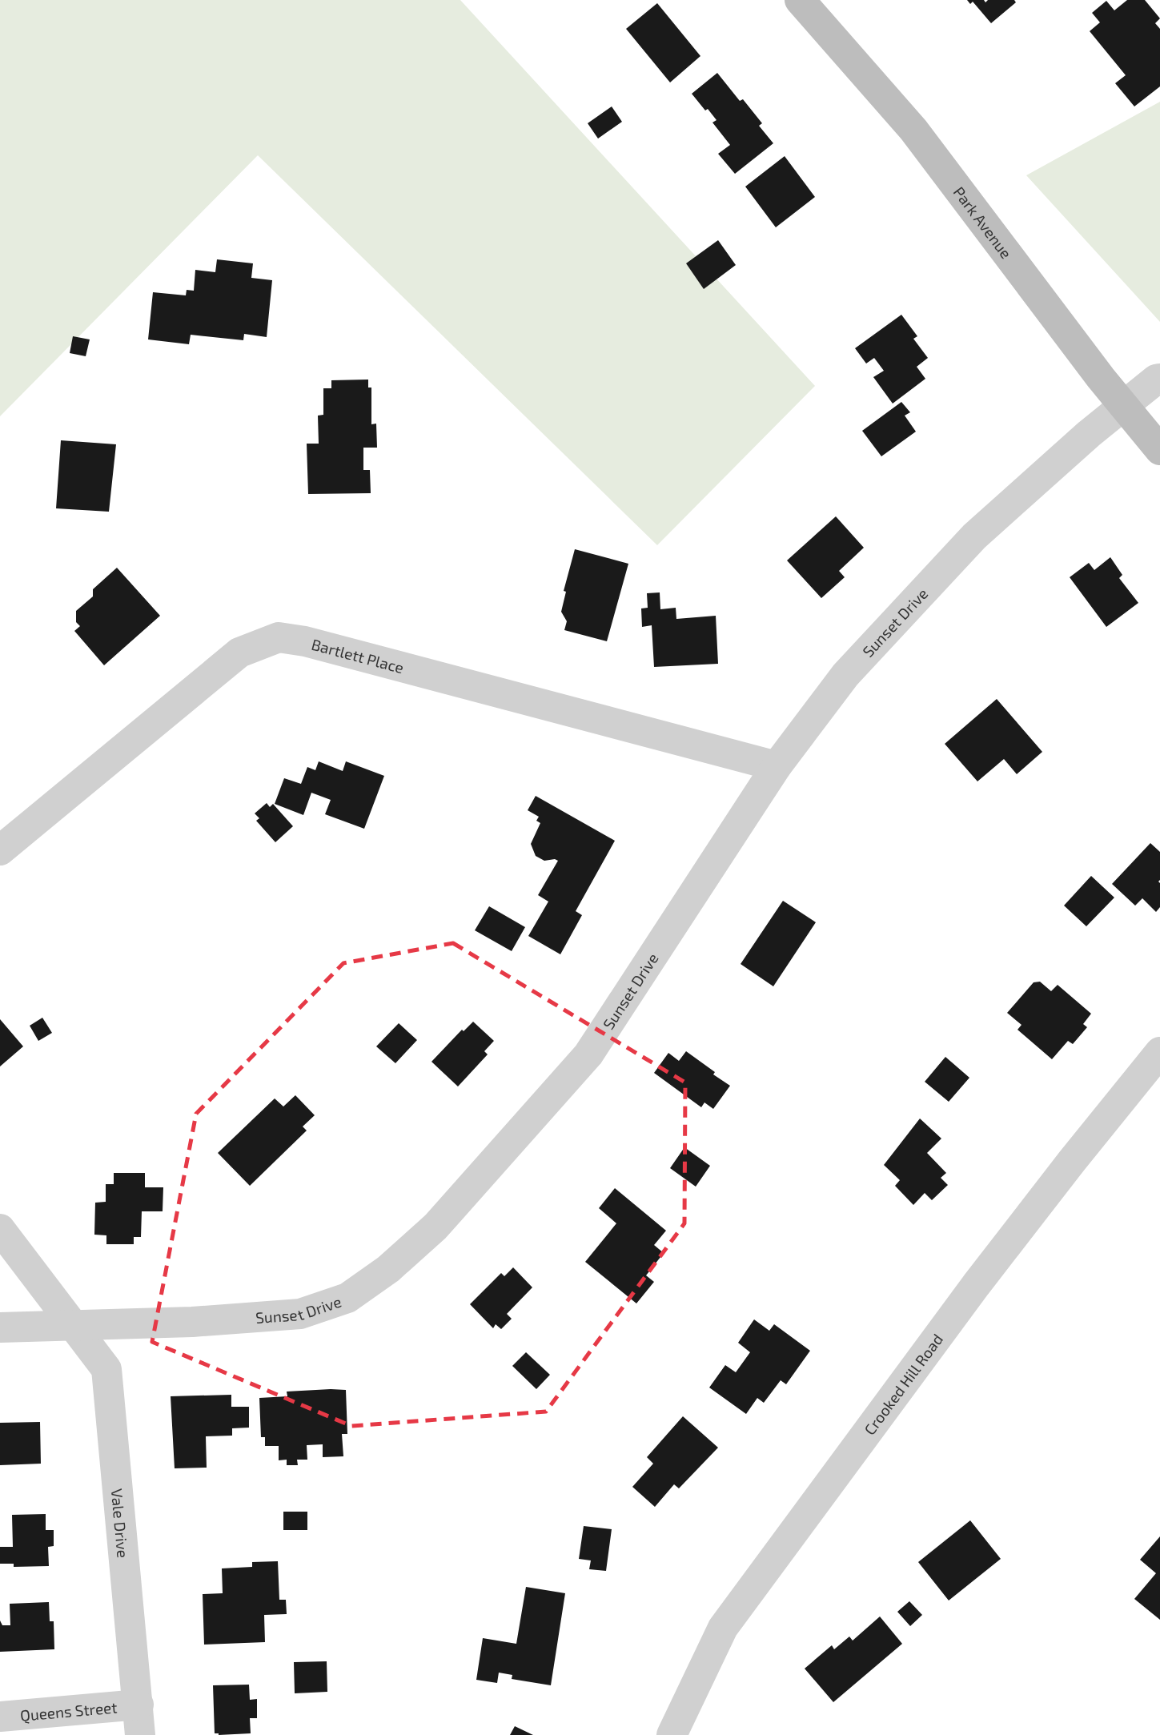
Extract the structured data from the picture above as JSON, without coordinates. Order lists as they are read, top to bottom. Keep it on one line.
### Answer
{"streets":{"main road":["Park Avenue"],"street":["Sunset Drive","Bartlett Place","Crooked Hill Road","Vale Drive","Queens Street"]},"crossings":[["Park Avenue","Sunset Drive"],["Sunset Drive","Bartlett Place"],["Sunset Drive","Vale Drive"],["Vale Drive","Queens Street"]]}
